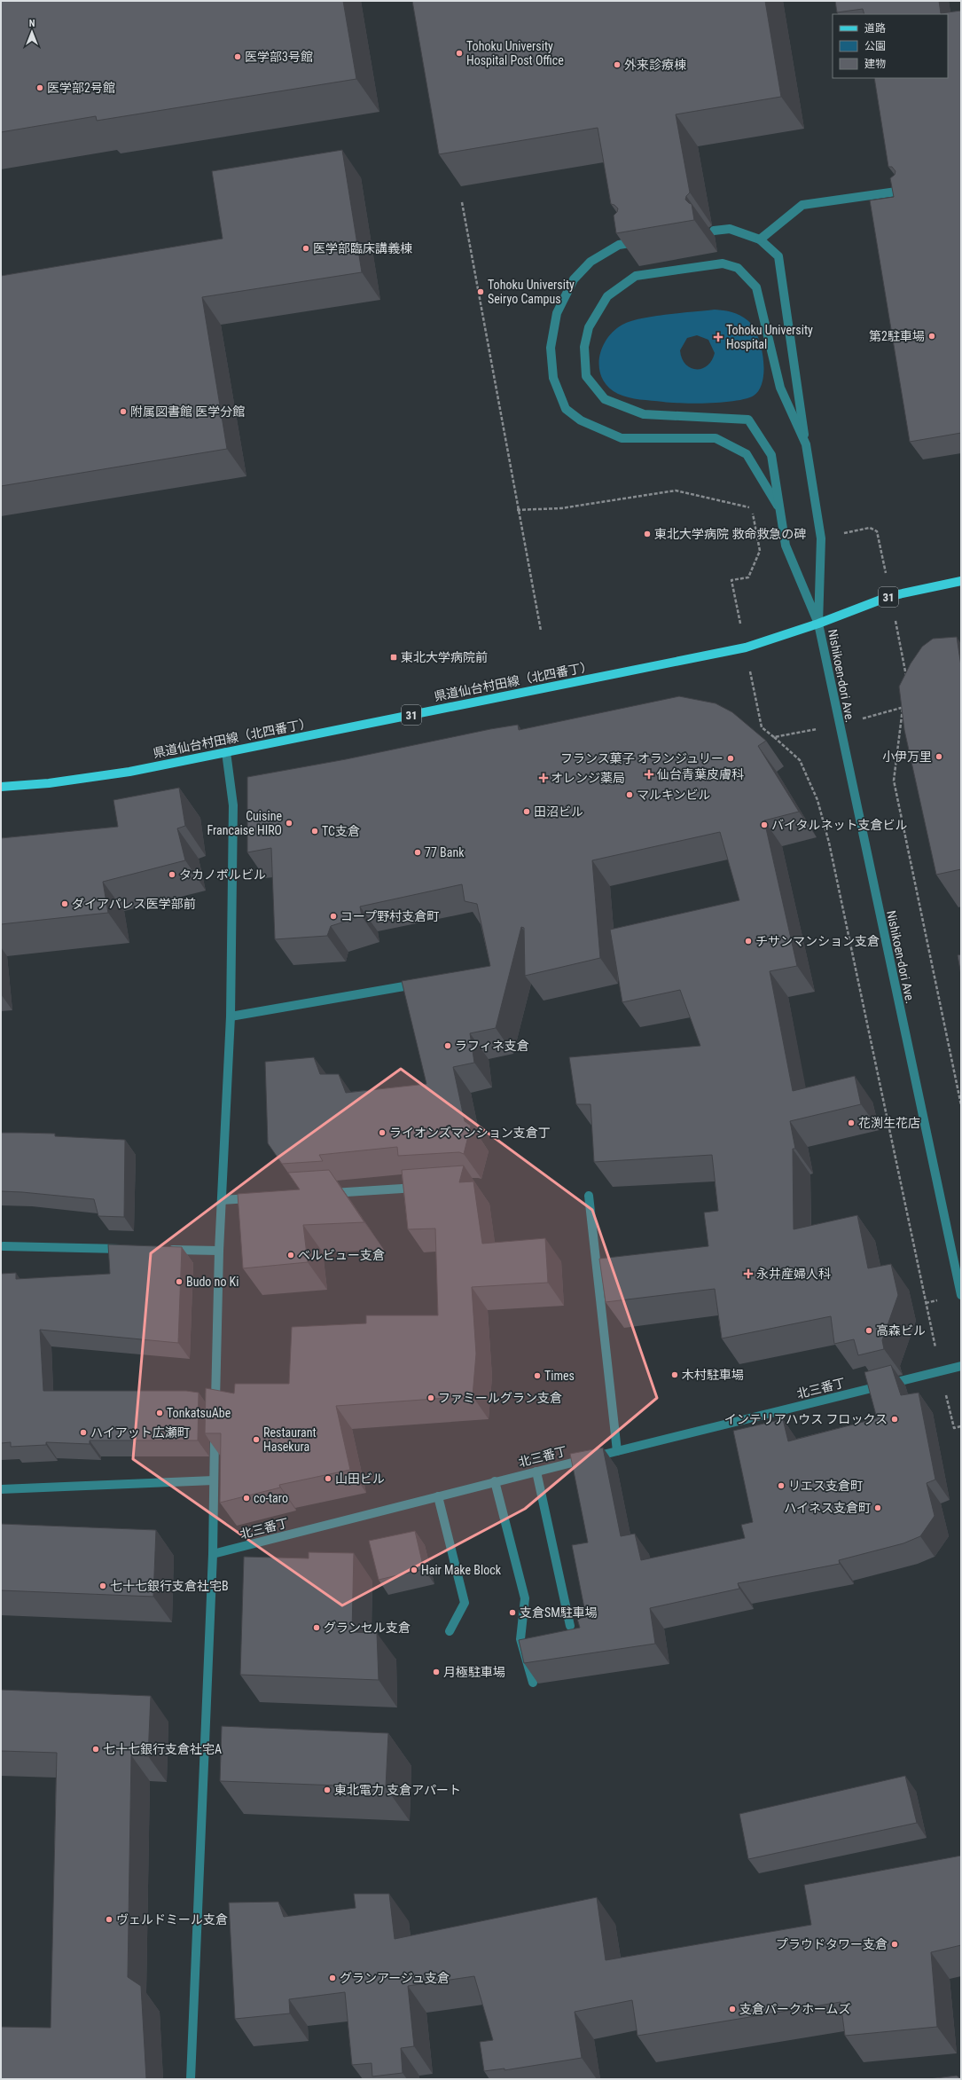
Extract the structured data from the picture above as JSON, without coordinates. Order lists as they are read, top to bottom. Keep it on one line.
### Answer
{"streets":{"main road":["31","県道仙台村田線（北四番丁）"],"street":["Nishikoen-dori Ave.","北三番丁"]},"crossings":[["Nishikoen-dori Ave.","県道仙台村田線（北四番丁）"]],"places":{"other":["Tohoku University Hospital Post Office","医学部3号館","外来診療棟","医学部2号館","医学部臨床講義棟","Tohoku University Seiryo Campus","第2駐車場","附属図書館 医学分館","東北大学病院 救命救急の碑","小伊万里","フランス菓子 オランジュリー","マルキンビル","田沼ビル","Cuisine Francaise HIRO","バイタルネット支倉ビル","TC支倉","77 Bank","タカノボルビル","ダイアパレス医学部前","コープ野村支倉町","チサンマンション支倉","ラフィネ支倉","花渕生花店","ライオンズマンション支倉丁","ベルビュー支倉","Budo no Ki","高森ビル","木村駐車場","Times","ファミールグラン支倉","TonkatsuAbe","インテリアハウス フロックス","ハイアット広瀬町","Restaurant Hasekura","山田ビル","リエス支倉町","co-taro","ハイネス支倉町","Hair Make Block","七十七銀行支倉社宅B","支倉SM駐車場","グランセル支倉","月極駐車場","七十七銀行支倉社宅A","東北電力 支倉アパート","ヴェルドミール支倉","プラウドタワー支倉","グランアージュ支倉","支倉パークホームズ"],"health":["Tohoku University Hospital","仙台青葉皮膚科","オレンジ薬局","永井産婦人科"],"transit":["東北大学病院前"]},"legend":["道路","公園","建物"],"north":"top"}
